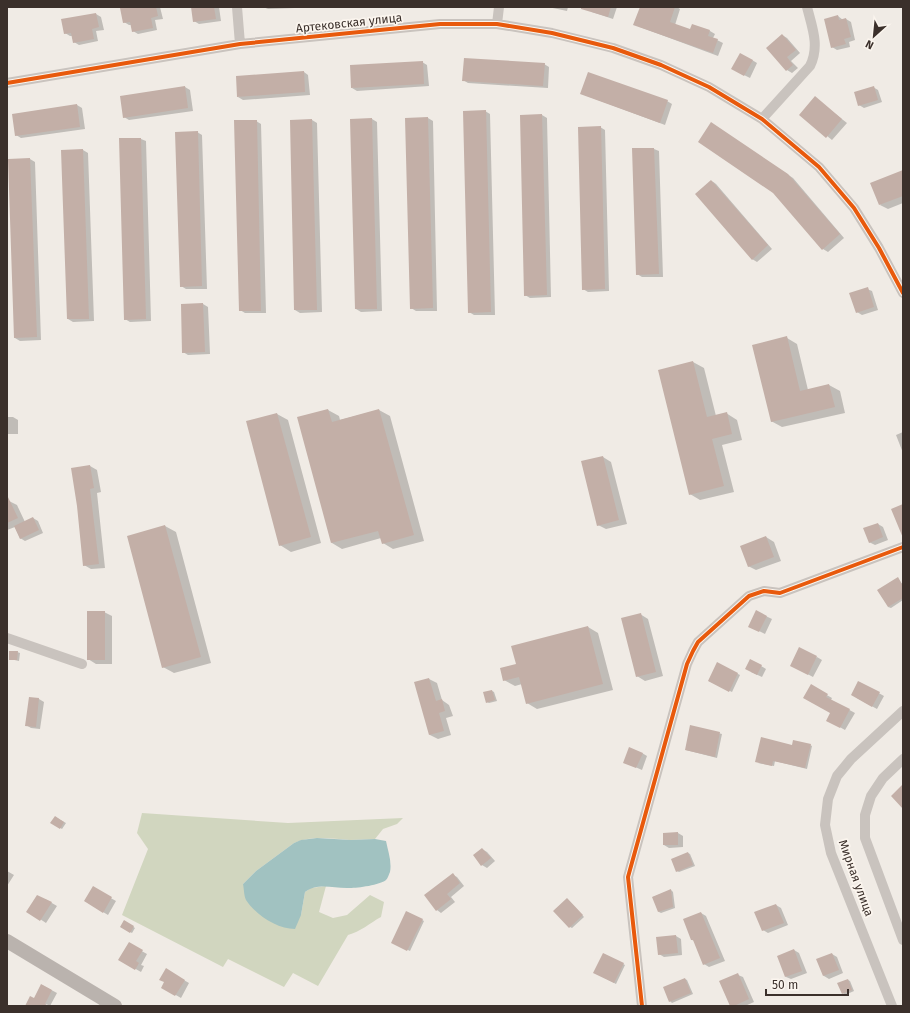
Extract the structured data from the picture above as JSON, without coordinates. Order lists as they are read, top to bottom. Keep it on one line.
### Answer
{"streets":{"street":["Артековская улица","Мирная улица"]},"scale_bar":"50 m","north":"bottom left"}
